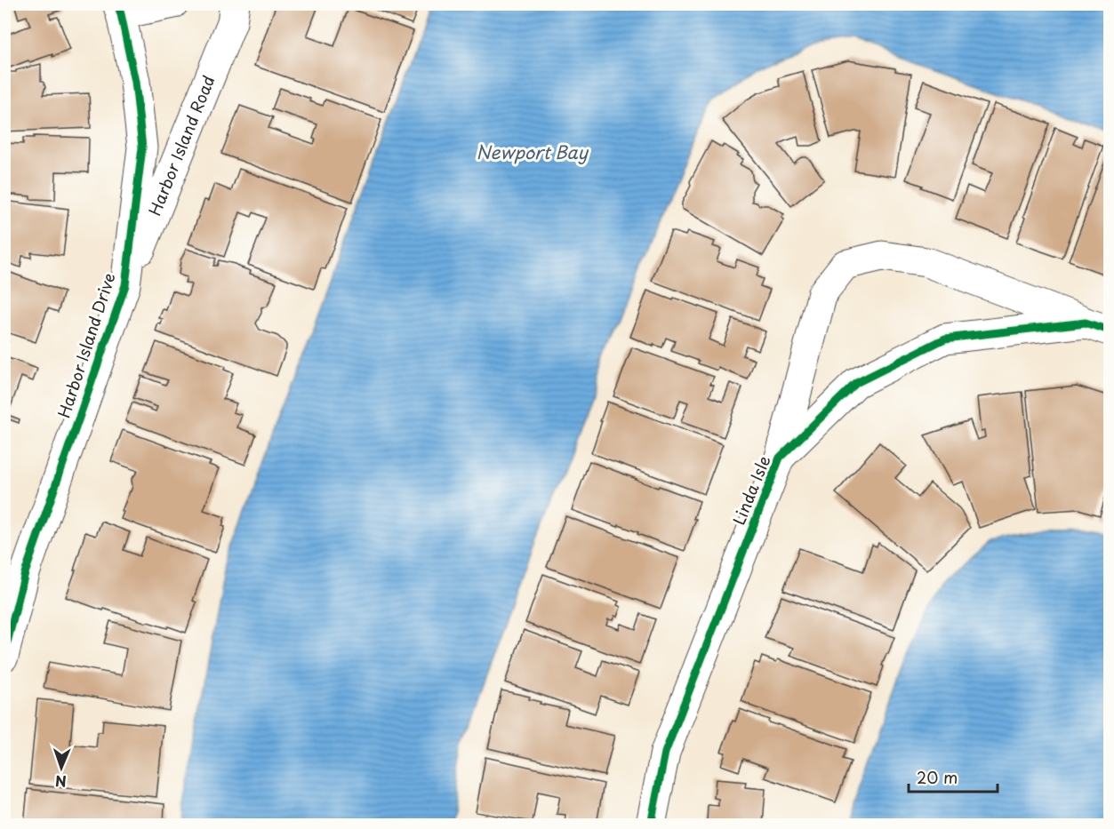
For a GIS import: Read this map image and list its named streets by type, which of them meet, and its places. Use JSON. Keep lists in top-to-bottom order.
{
  "streets": {
    "street": ["Harbor Island Road", "Harbor Island Drive", "Linda Isle"]
  },
  "crossings": [
    ["Harbor Island Road", "Harbor Island Drive"]
  ],
  "water": ["Newport Bay"],
  "scale_bar": "20 m",
  "north": "bottom"
}
